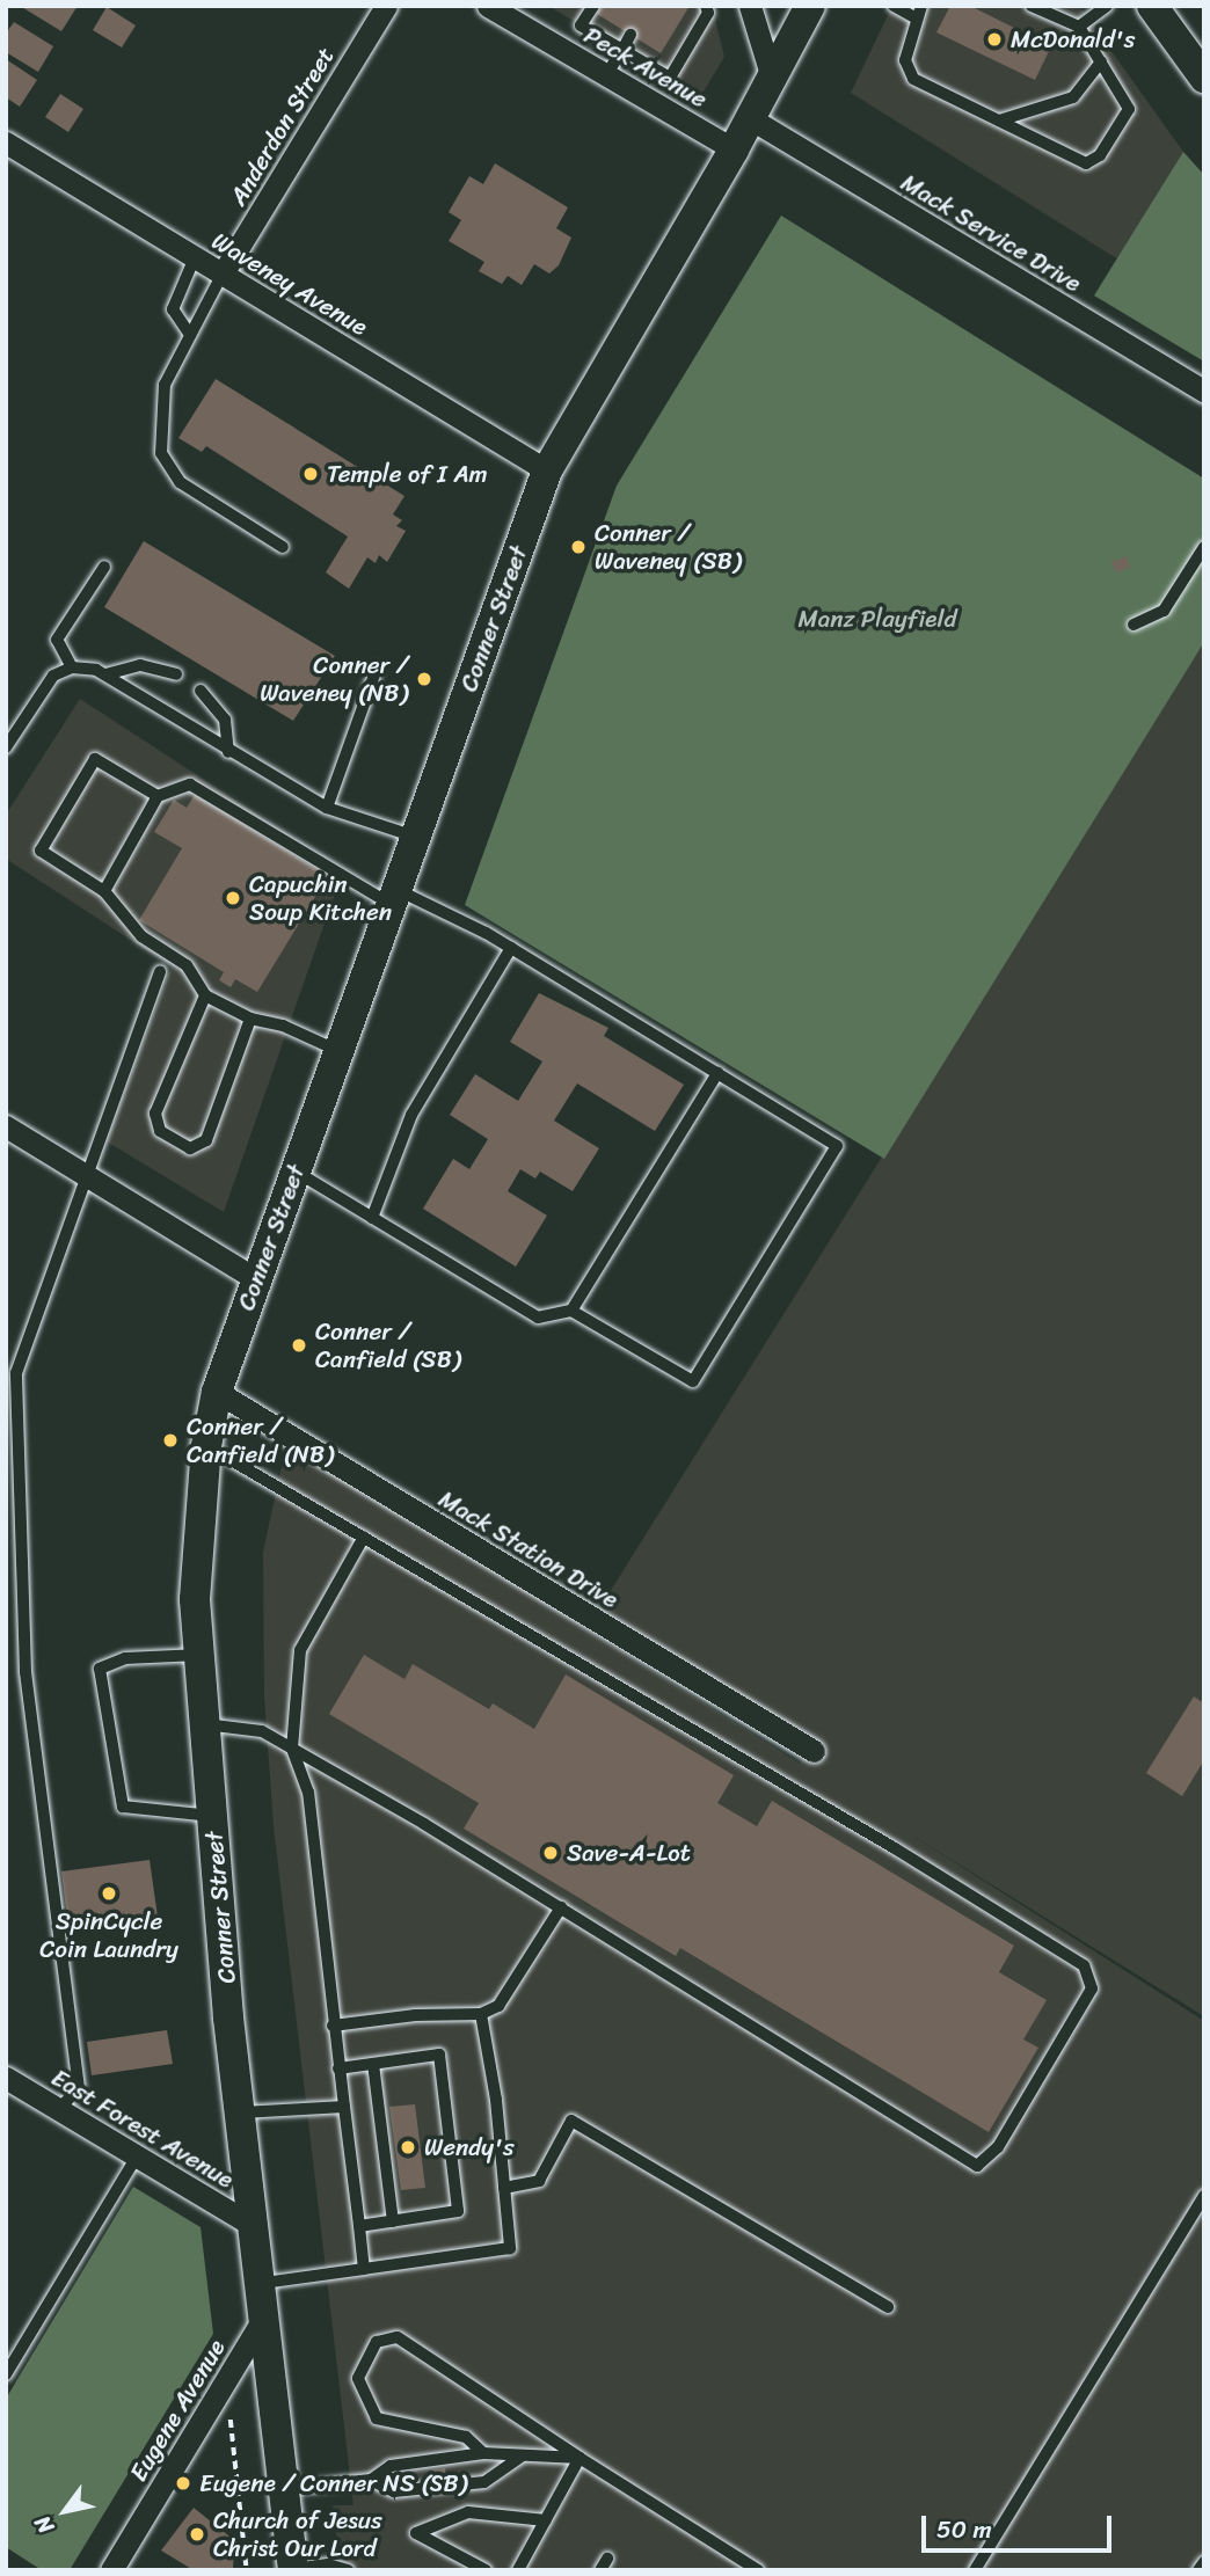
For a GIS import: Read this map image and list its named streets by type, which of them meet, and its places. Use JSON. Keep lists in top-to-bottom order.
{
  "streets": {
    "main road": ["Conner Street"],
    "street": [
      "Peck Avenue",
      "Anderdon Street",
      "Mack Service Drive",
      "Waveney Avenue",
      "Mack Station Drive",
      "East Forest Avenue",
      "Eugene Avenue"
    ]
  },
  "crossings": [
    ["Peck Avenue", "Conner Street"],
    ["Anderdon Street", "Waveney Avenue"],
    ["Mack Service Drive", "Conner Street"],
    ["Waveney Avenue", "Conner Street"],
    ["Conner Street", "Mack Station Drive"],
    ["Conner Street", "East Forest Avenue"],
    ["Conner Street", "Eugene Avenue"]
  ],
  "parks": ["Manz Playfield"],
  "places": [
    "McDonald's",
    "Temple of I Am",
    "Conner / Waveney (SB)",
    "Conner / Waveney (NB)",
    "Capuchin Soup Kitchen",
    "Conner / Canfield (SB)",
    "Conner / Canfield (NB)",
    "Save-A-Lot",
    "SpinCycle Coin Laundry",
    "Wendy's",
    "Eugene / Conner NS (SB)",
    "Church of Jesus Christ Our Lord"
  ],
  "scale_bar": "50 m",
  "north": "bottom left"
}
